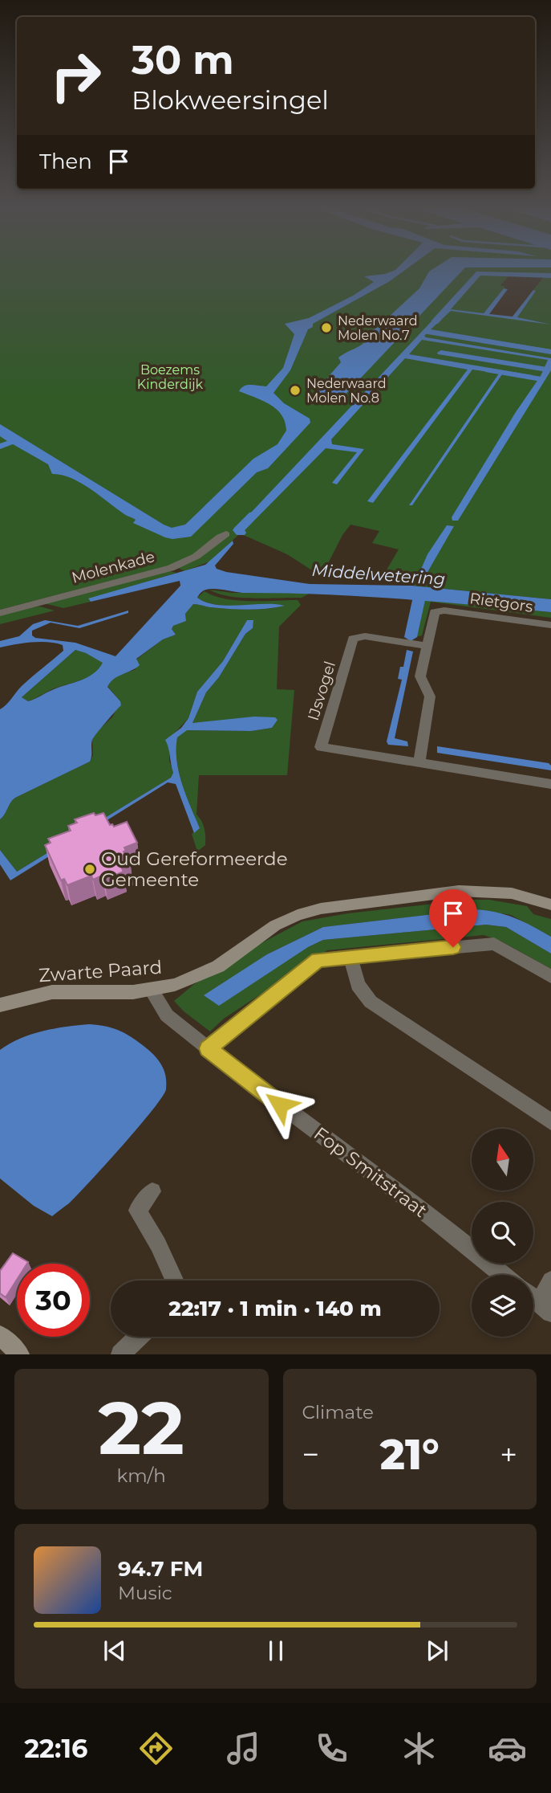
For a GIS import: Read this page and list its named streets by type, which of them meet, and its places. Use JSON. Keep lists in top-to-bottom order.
{
  "streets": {
    "street": [
      "Molenkade",
      "Rietgors",
      "IJsvogel",
      "Zwarte Paard",
      "Fop Smitstraat"
    ]
  },
  "crossings": [
    ["Rietgors", "IJsvogel"],
    ["Zwarte Paard", "Fop Smitstraat"]
  ],
  "water": ["Middelwetering"],
  "parks": ["Boezems Kinderdijk"],
  "places": ["Nederwaard Molen No.7", "Nederwaard Molen No.8", "Oud Gereformeerde Gemeente"],
  "north": "top",
  "page": {
    "turn": ["30 m", "Blokweersingel"],
    "then": "Then",
    "limit": "30",
    "trip": "22:17 · 1 min · 140 m",
    "tile": [
      ["22", "km/h"],
      "Climate"
    ],
    "heat": ["−", "21°", "+"],
    "song": ["94.7 FM", "Music"],
    "tabs": "22:16"
  }
}
